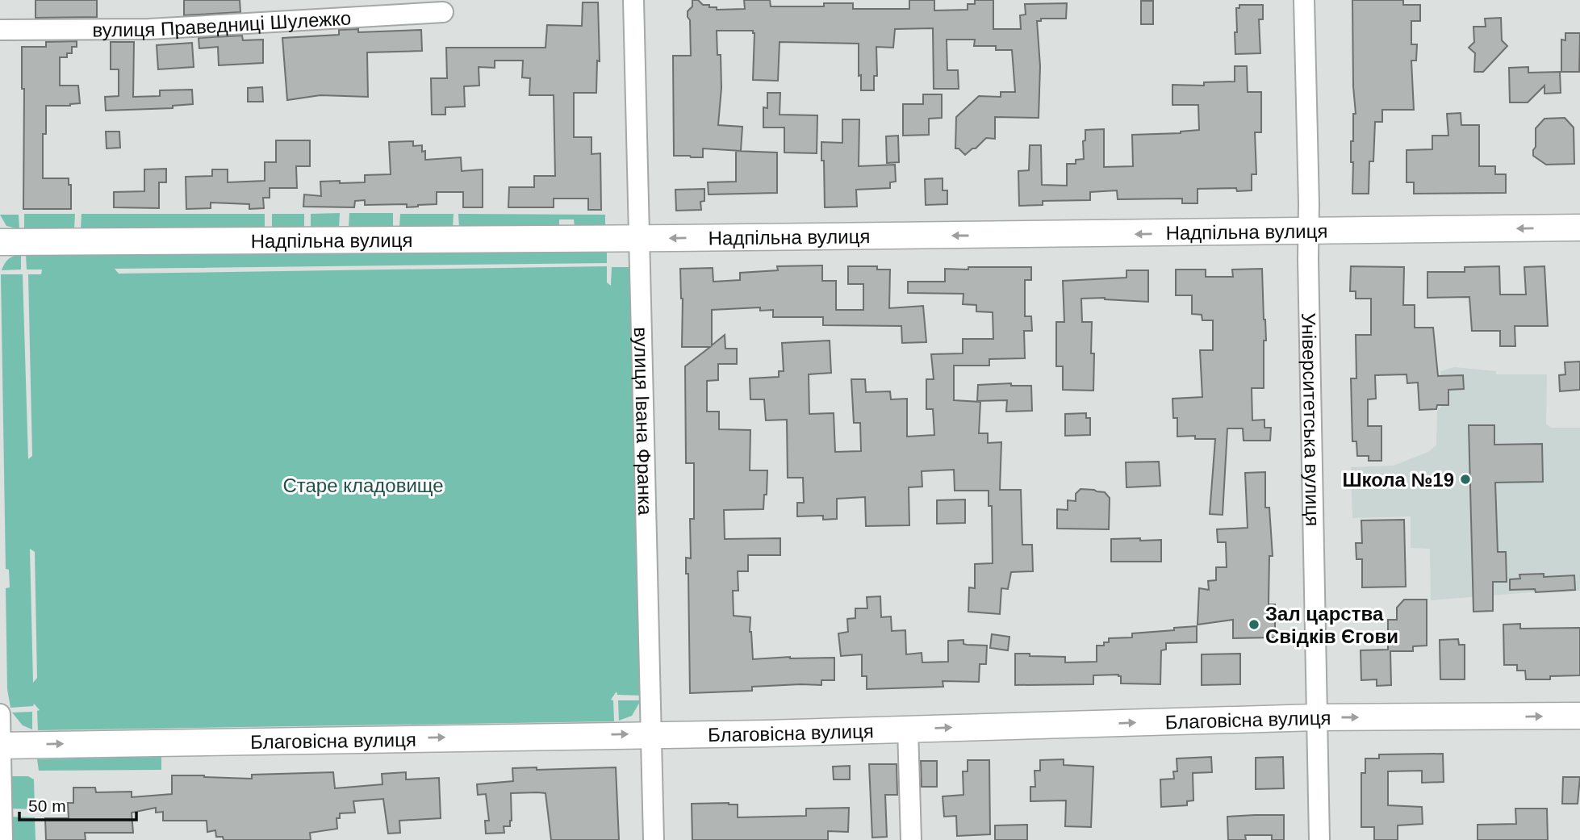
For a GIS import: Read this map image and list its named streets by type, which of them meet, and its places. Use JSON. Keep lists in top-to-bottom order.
{
  "streets": {
    "main road": ["Надпільна вулиця", "Благовісна вулиця"],
    "street": ["вулиця Праведниці Шулежко", "вулиця Івана Франка", "Університетська вулиця"]
  },
  "crossings": [
    ["Надпільна вулиця", "вулиця Івана Франка"],
    ["Надпільна вулиця", "Університетська вулиця"],
    ["вулиця Івана Франка", "Благовісна вулиця"],
    ["Університетська вулиця", "Благовісна вулиця"]
  ],
  "one_way": ["Надпільна вулиця", "Благовісна вулиця"],
  "parks": ["Старе кладовище"],
  "places": ["Школа №19", "Зал царства Свідків Єгови"],
  "scale_bar": "50 m"
}
